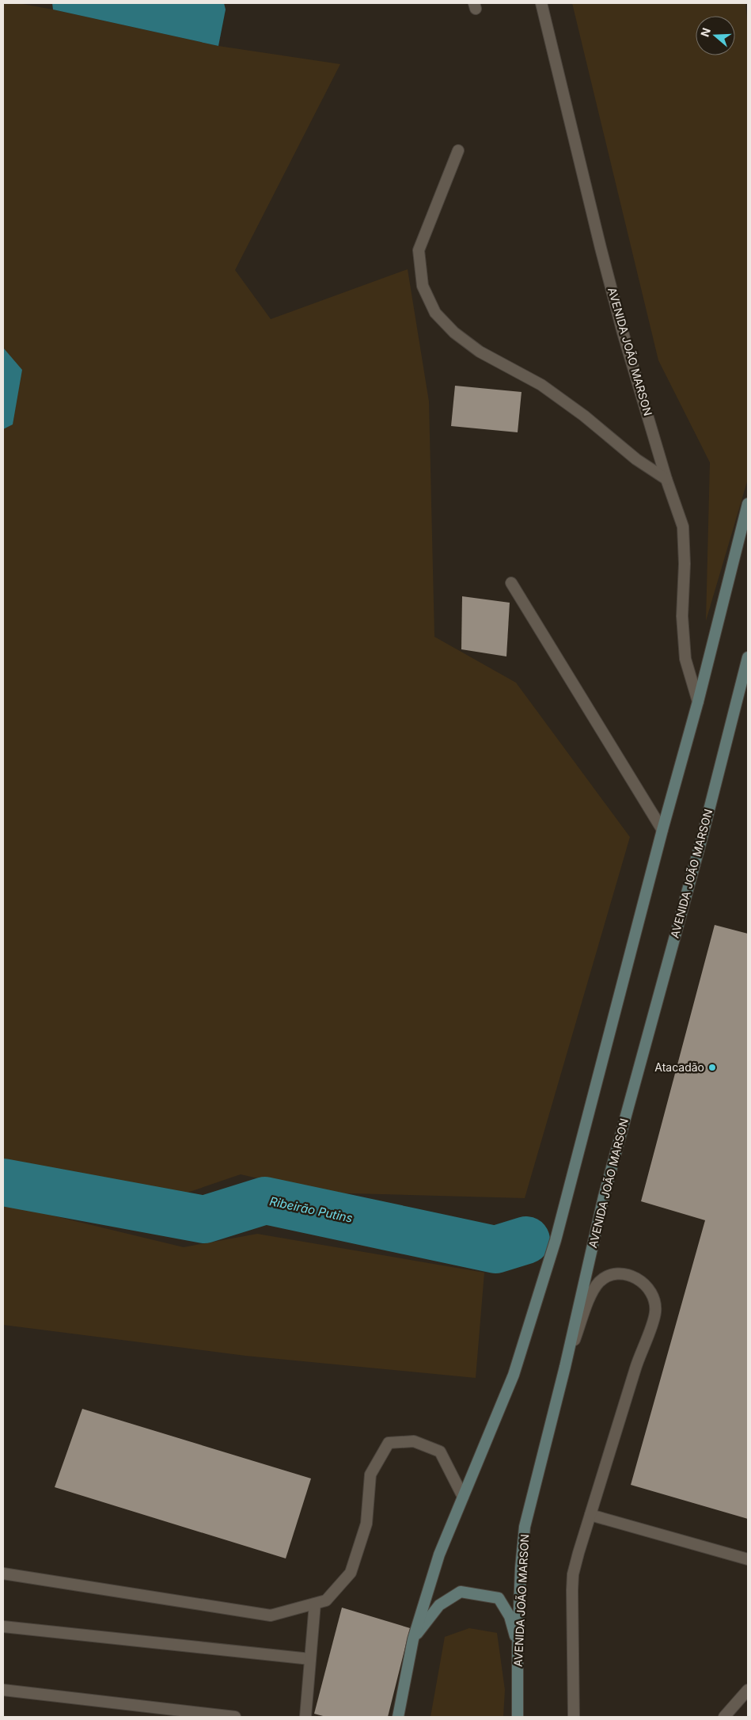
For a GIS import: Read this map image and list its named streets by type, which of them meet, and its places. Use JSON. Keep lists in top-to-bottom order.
{
  "streets": {
    "main road": ["AVENIDA JOÃO MARSON"]
  },
  "water": ["Ribeirão Putins"],
  "places": ["Atacadão"],
  "north": "left"
}
